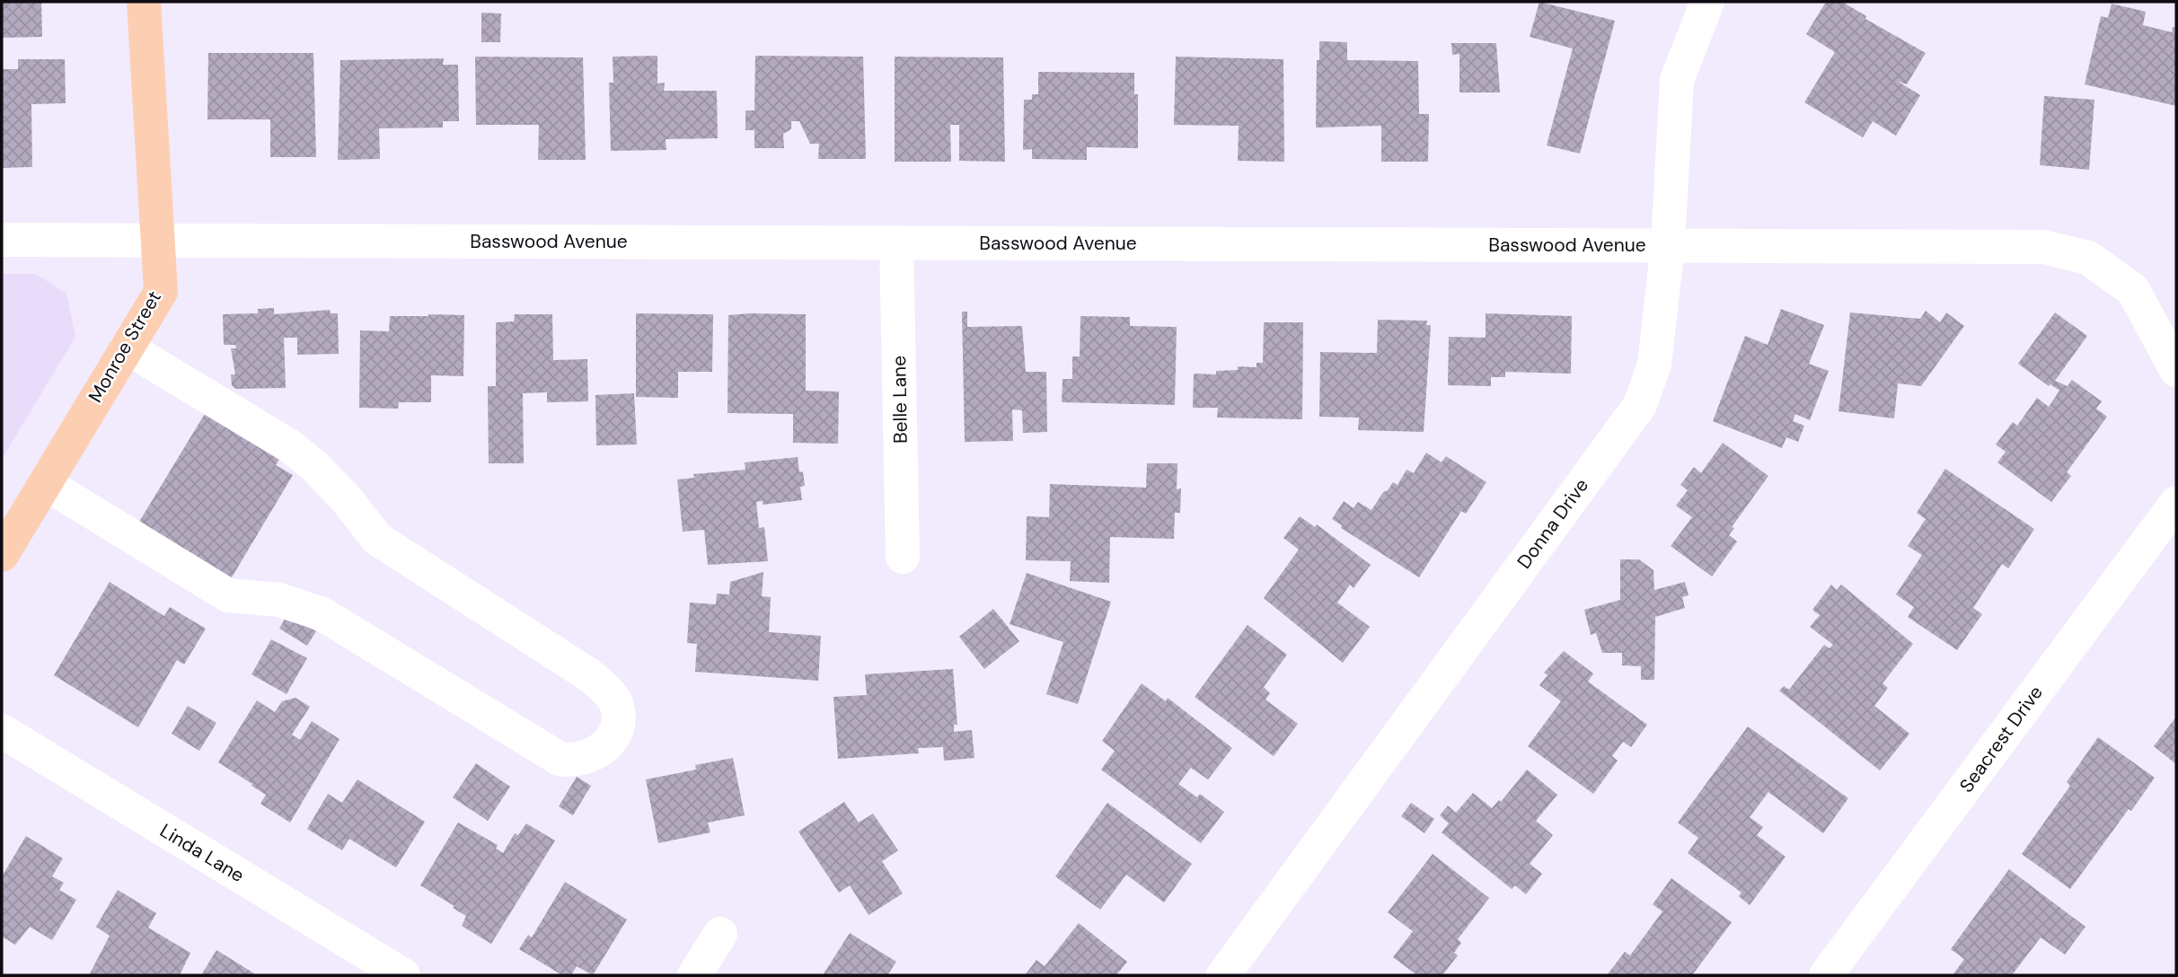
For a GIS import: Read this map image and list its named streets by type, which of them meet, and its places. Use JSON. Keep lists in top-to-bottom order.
{
  "streets": {
    "main road": ["Monroe Street"],
    "street": [
      "Basswood Avenue",
      "Belle Lane",
      "Donna Drive",
      "Seacrest Drive",
      "Linda Lane"
    ]
  },
  "crossings": [
    ["Basswood Avenue", "Monroe Street"],
    ["Basswood Avenue", "Belle Lane"],
    ["Basswood Avenue", "Donna Drive"]
  ]
}
